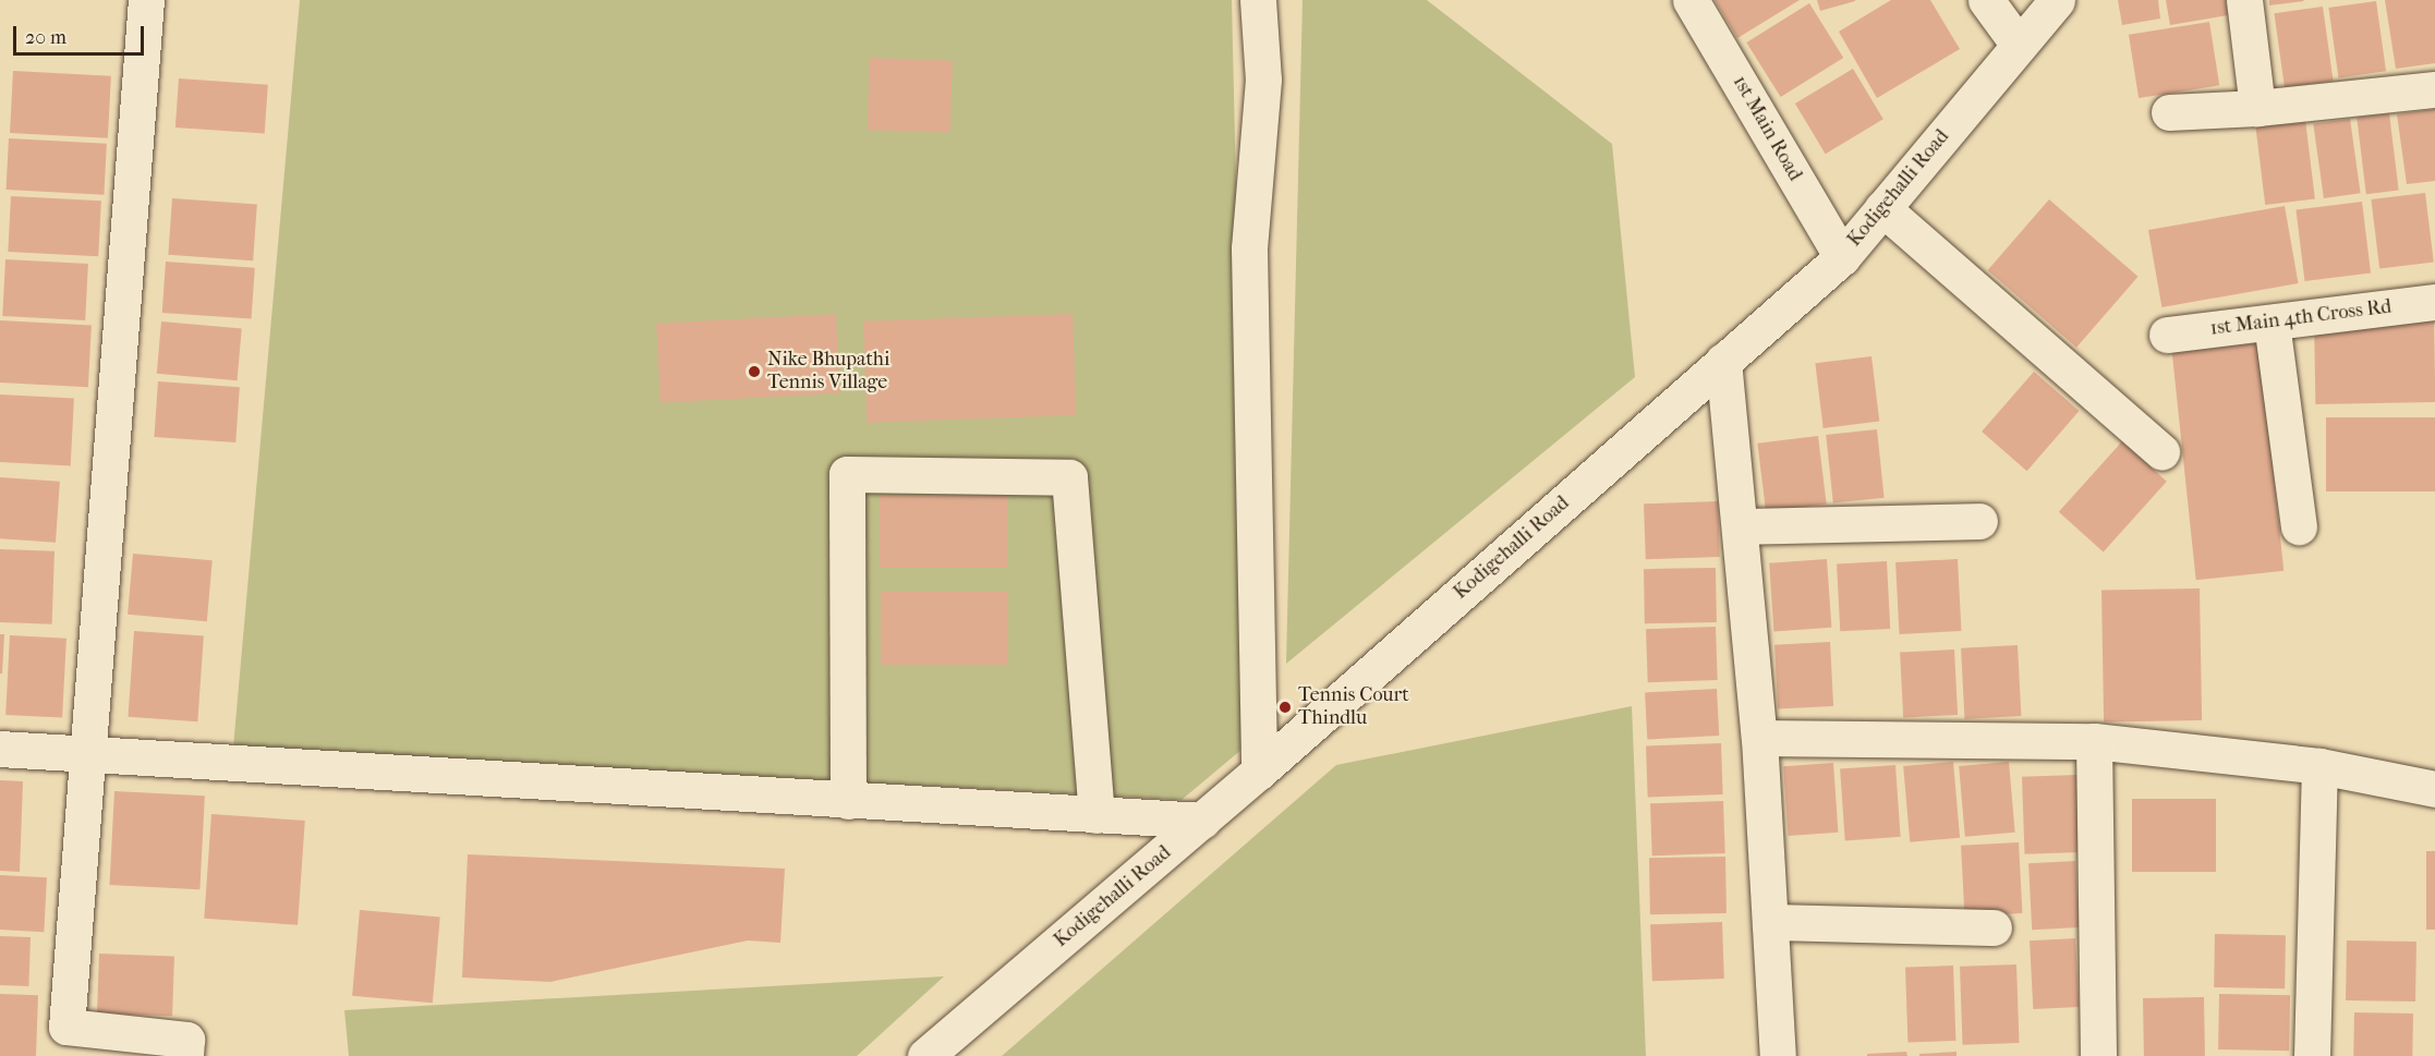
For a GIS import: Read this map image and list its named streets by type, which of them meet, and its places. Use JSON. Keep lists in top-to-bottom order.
{
  "streets": {
    "street": ["1st Main Road", "Kodigehalli Road", "1st Main 4th Cross Rd"]
  },
  "crossings": [
    ["1st Main Road", "Kodigehalli Road"]
  ],
  "places": ["Nike Bhupathi Tennis Village", "Tennis Court Thindlu"],
  "scale_bar": "20 m"
}
